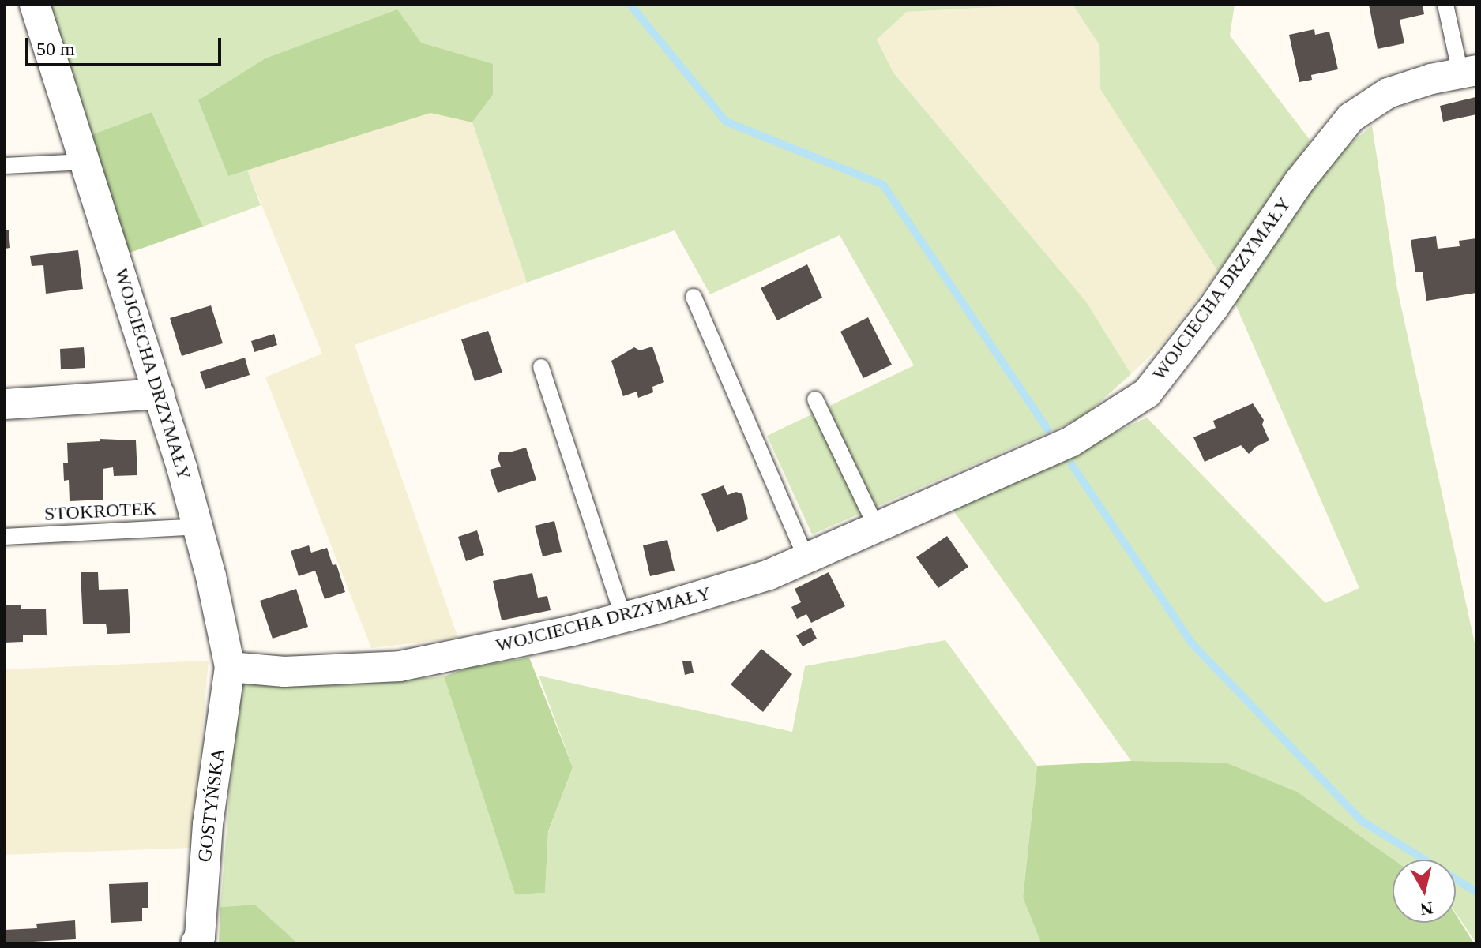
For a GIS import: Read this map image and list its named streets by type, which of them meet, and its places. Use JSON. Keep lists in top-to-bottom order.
{
  "streets": {
    "street": ["WOJCIECHA DRZYMAŁY", "GOSTYŃSKA"],
    "lane": ["STOKROTEK"]
  },
  "crossings": [
    ["WOJCIECHA DRZYMAŁY", "STOKROTEK"],
    ["WOJCIECHA DRZYMAŁY", "GOSTYŃSKA"]
  ],
  "scale_bar": "50 m",
  "north": "bottom"
}
